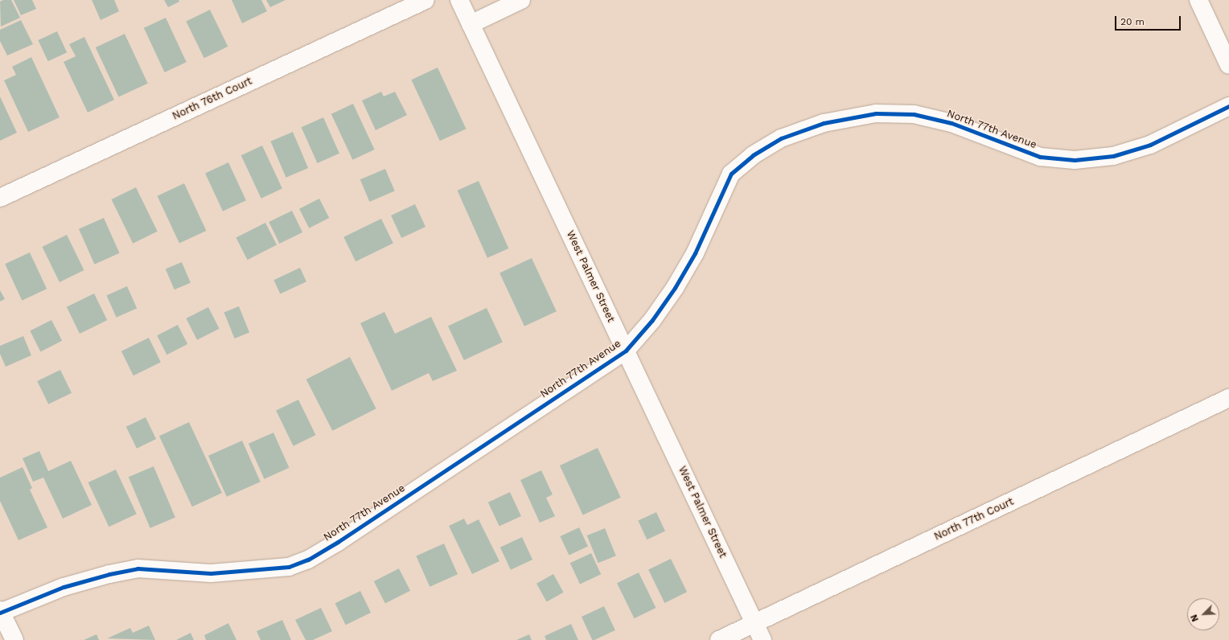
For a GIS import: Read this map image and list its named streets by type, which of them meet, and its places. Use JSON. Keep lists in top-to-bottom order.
{
  "streets": {
    "street": [
      "North 76th Court",
      "North 77th Avenue",
      "West Palmer Street",
      "North 77th Court"
    ]
  },
  "crossings": [
    ["North 77th Avenue", "West Palmer Street"],
    ["West Palmer Street", "North 77th Court"]
  ],
  "scale_bar": "20 m",
  "north": "bottom left"
}
